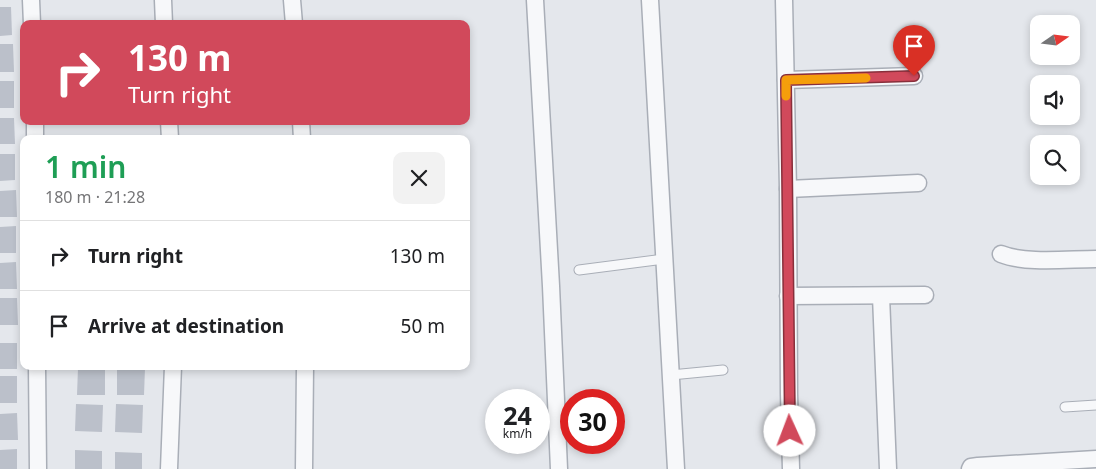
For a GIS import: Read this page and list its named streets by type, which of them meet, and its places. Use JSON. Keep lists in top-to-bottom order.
{
  "north": "right",
  "page": {
    "turn": ["130 m", "Turn right"],
    "heading": ["1 min", "180 m · 21:28"],
    "list": [
      {
        "name": "Turn right",
        "value": "130 m"
      },
      {
        "name": "Arrive at destination",
        "value": "50 m"
      }
    ],
    "speed": "24 km/h",
    "limit": "30"
  }
}
